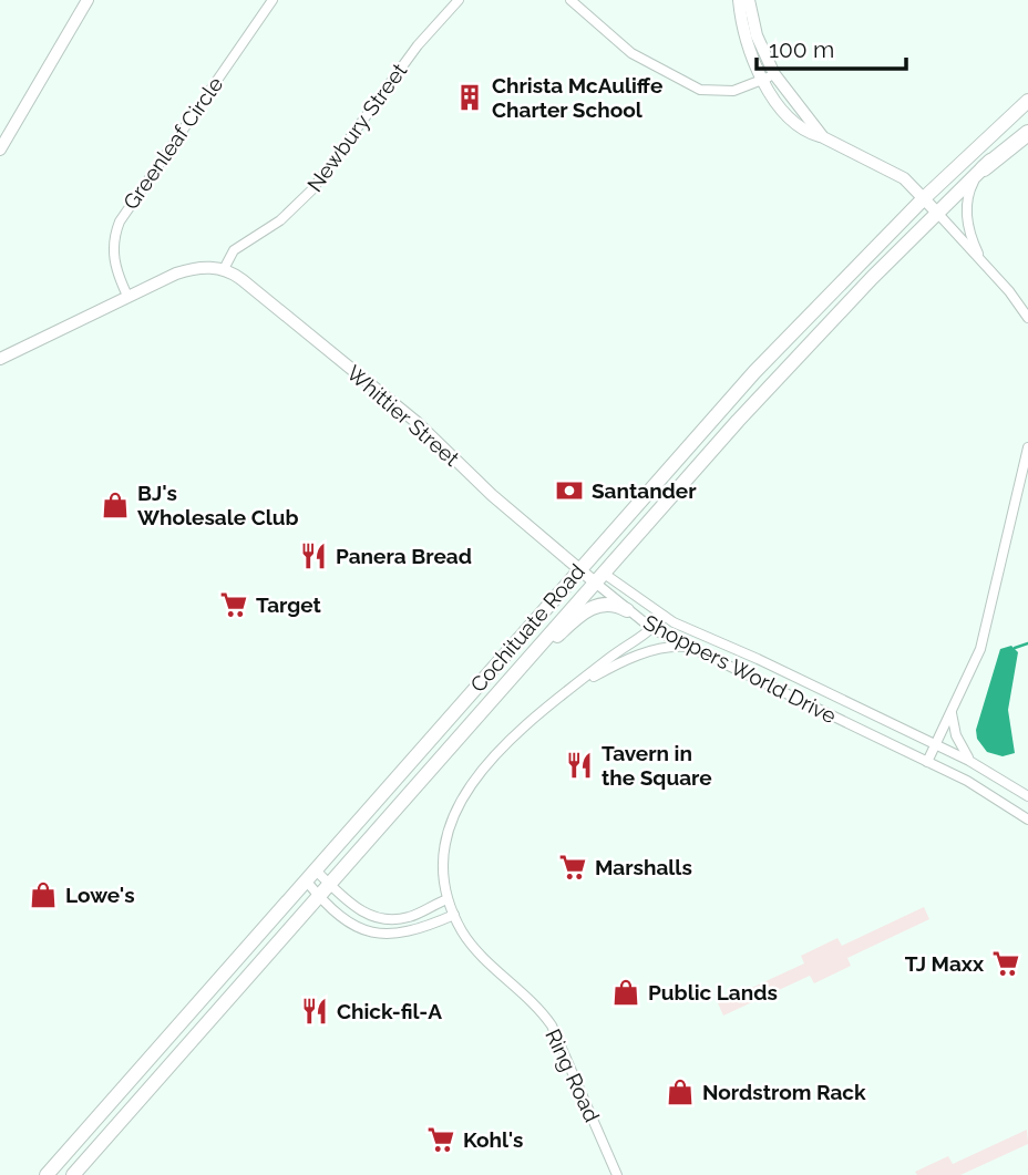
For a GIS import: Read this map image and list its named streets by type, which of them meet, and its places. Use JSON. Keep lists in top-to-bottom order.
{
  "streets": {
    "main road": ["Cochituate Road"],
    "street": [
      "Newbury Street",
      "Greenleaf Circle",
      "Whittier Street",
      "Shoppers World Drive",
      "Ring Road"
    ]
  },
  "crossings": [
    ["Newbury Street", "Whittier Street"],
    ["Whittier Street", "Cochituate Road"],
    ["Whittier Street", "Shoppers World Drive"],
    ["Cochituate Road", "Shoppers World Drive"],
    ["Shoppers World Drive", "Ring Road"]
  ],
  "places": {
    "building": ["Christa McAuliffe Charter School"],
    "bank": ["Santander"],
    "shop": [
      "BJ's Wholesale Club",
      "Lowe's",
      "Public Lands",
      "Nordstrom Rack"
    ],
    "restaurant": ["Panera Bread", "Tavern in the Square", "Chick-fil-A"],
    "supermarket": [
      "Target",
      "Marshalls",
      "TJ Maxx",
      "Kohl's"
    ]
  },
  "scale_bar": "100 m"
}
